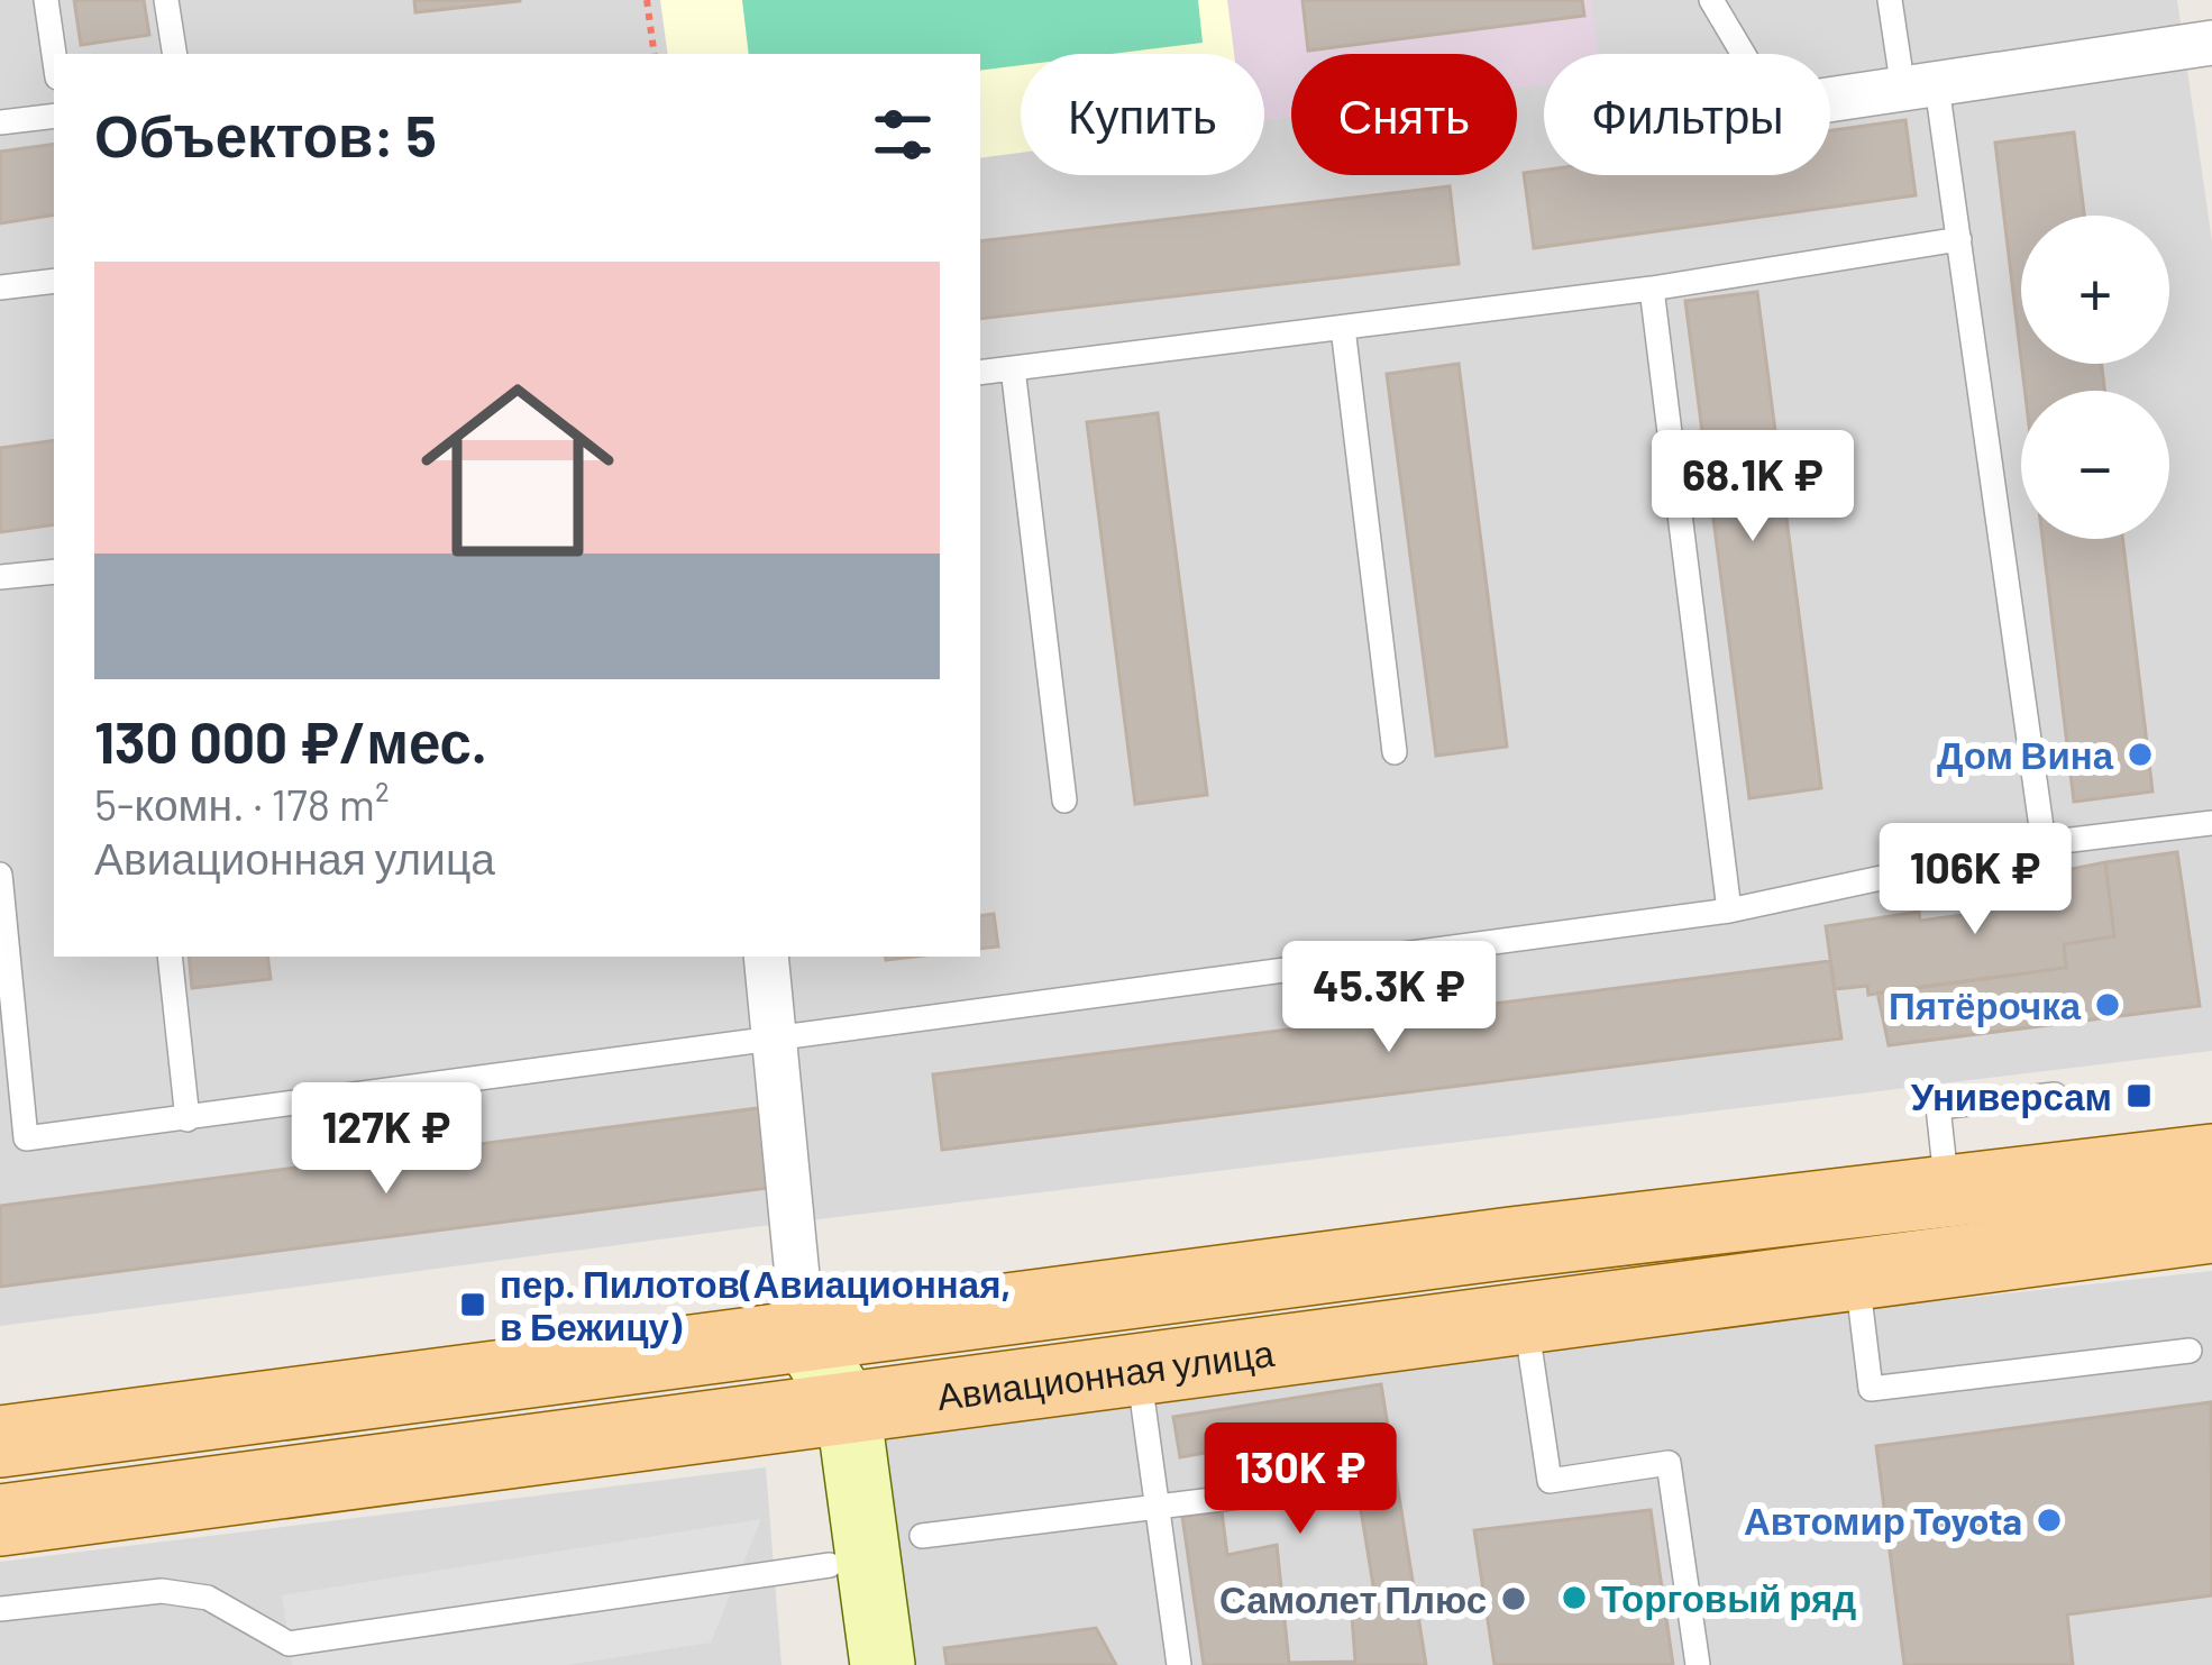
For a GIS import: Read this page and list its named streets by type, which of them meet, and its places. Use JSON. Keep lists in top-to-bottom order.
{
  "streets": {
    "main road": ["Авиационная улица"]
  },
  "places": {
    "other": [
      "Дом Вина",
      "Пятёрочка",
      "Автомир Toyota",
      "Торговый ряд",
      "Самолет Плюс"
    ],
    "transit": ["Универсам", "пер. Пилотов(Авиационная, в Бежицу)"]
  },
  "page": {
    "chip": ["Купить", "Снять", "Фильтры"],
    "heading": "Объектов: 5",
    "map_buttons": ["+", "−"],
    "list": [
      {
        "name": "130 000 ₽/мес.",
        "note": "5-комн. · 178 m² · Авиационная улица"
      }
    ],
    "price": [
      "68.1K ₽",
      "106K ₽",
      "45.3K ₽",
      "127K ₽",
      "130K ₽"
    ]
  }
}
